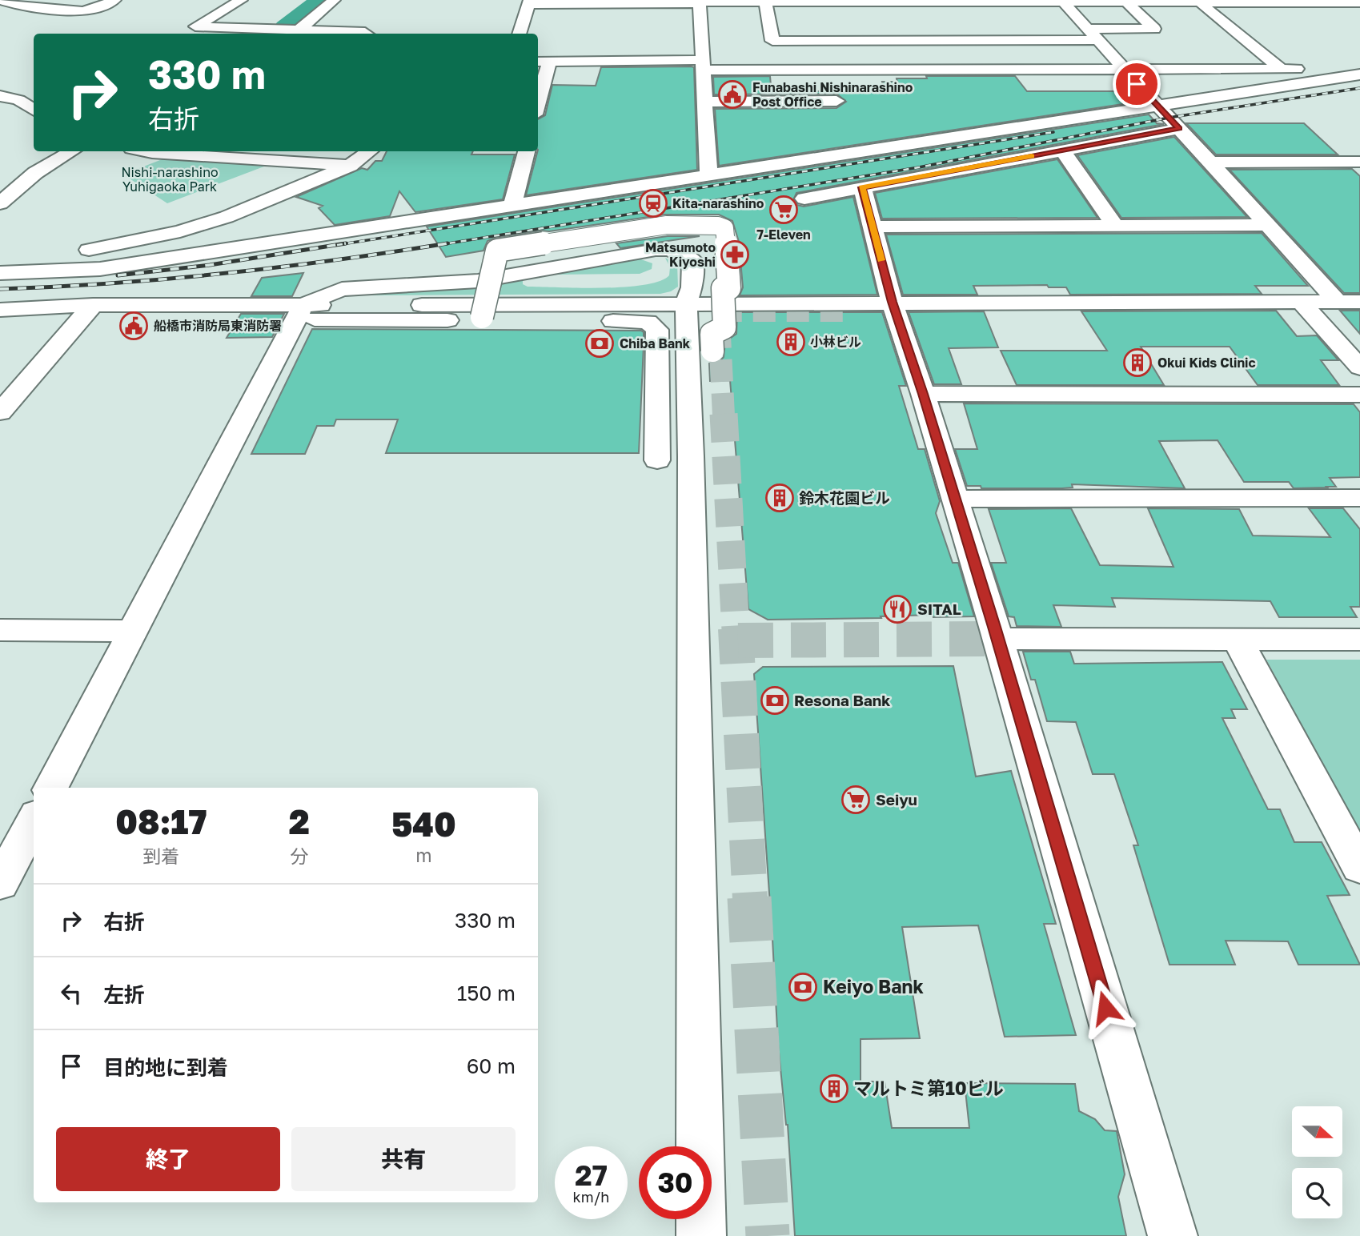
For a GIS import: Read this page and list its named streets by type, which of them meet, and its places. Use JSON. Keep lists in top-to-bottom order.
{
  "parks": ["Nishi-narashino Yuhigaoka Park"],
  "places": {
    "public building": ["Funabashi Nishinarashino Post Office", "船橋市消防局東消防署"],
    "station": ["Kita-narashino"],
    "supermarket": ["7-Eleven", "Seiyu"],
    "pharmacy": ["Matsumoto Kiyoshi"],
    "building": [
      "小林ビル",
      "Okui Kids Clinic",
      "鈴木花園ビル",
      "マルトミ第10ビル"
    ],
    "bank": ["Chiba Bank", "Resona Bank", "Keiyo Bank"],
    "restaurant": ["SITAL"]
  },
  "north": "right",
  "page": {
    "turn": ["330 m", "右折"],
    "eta": [
      "08:17",
      "到着",
      "2",
      "分",
      "540",
      "m"
    ],
    "list": [
      {
        "name": "右折",
        "value": "330 m"
      },
      {
        "name": "左折",
        "value": "150 m"
      },
      {
        "name": "目的地に到着",
        "value": "60 m"
      }
    ],
    "buttons": ["終了", "共有"],
    "speed": "27 km/h",
    "limit": "30"
  }
}
